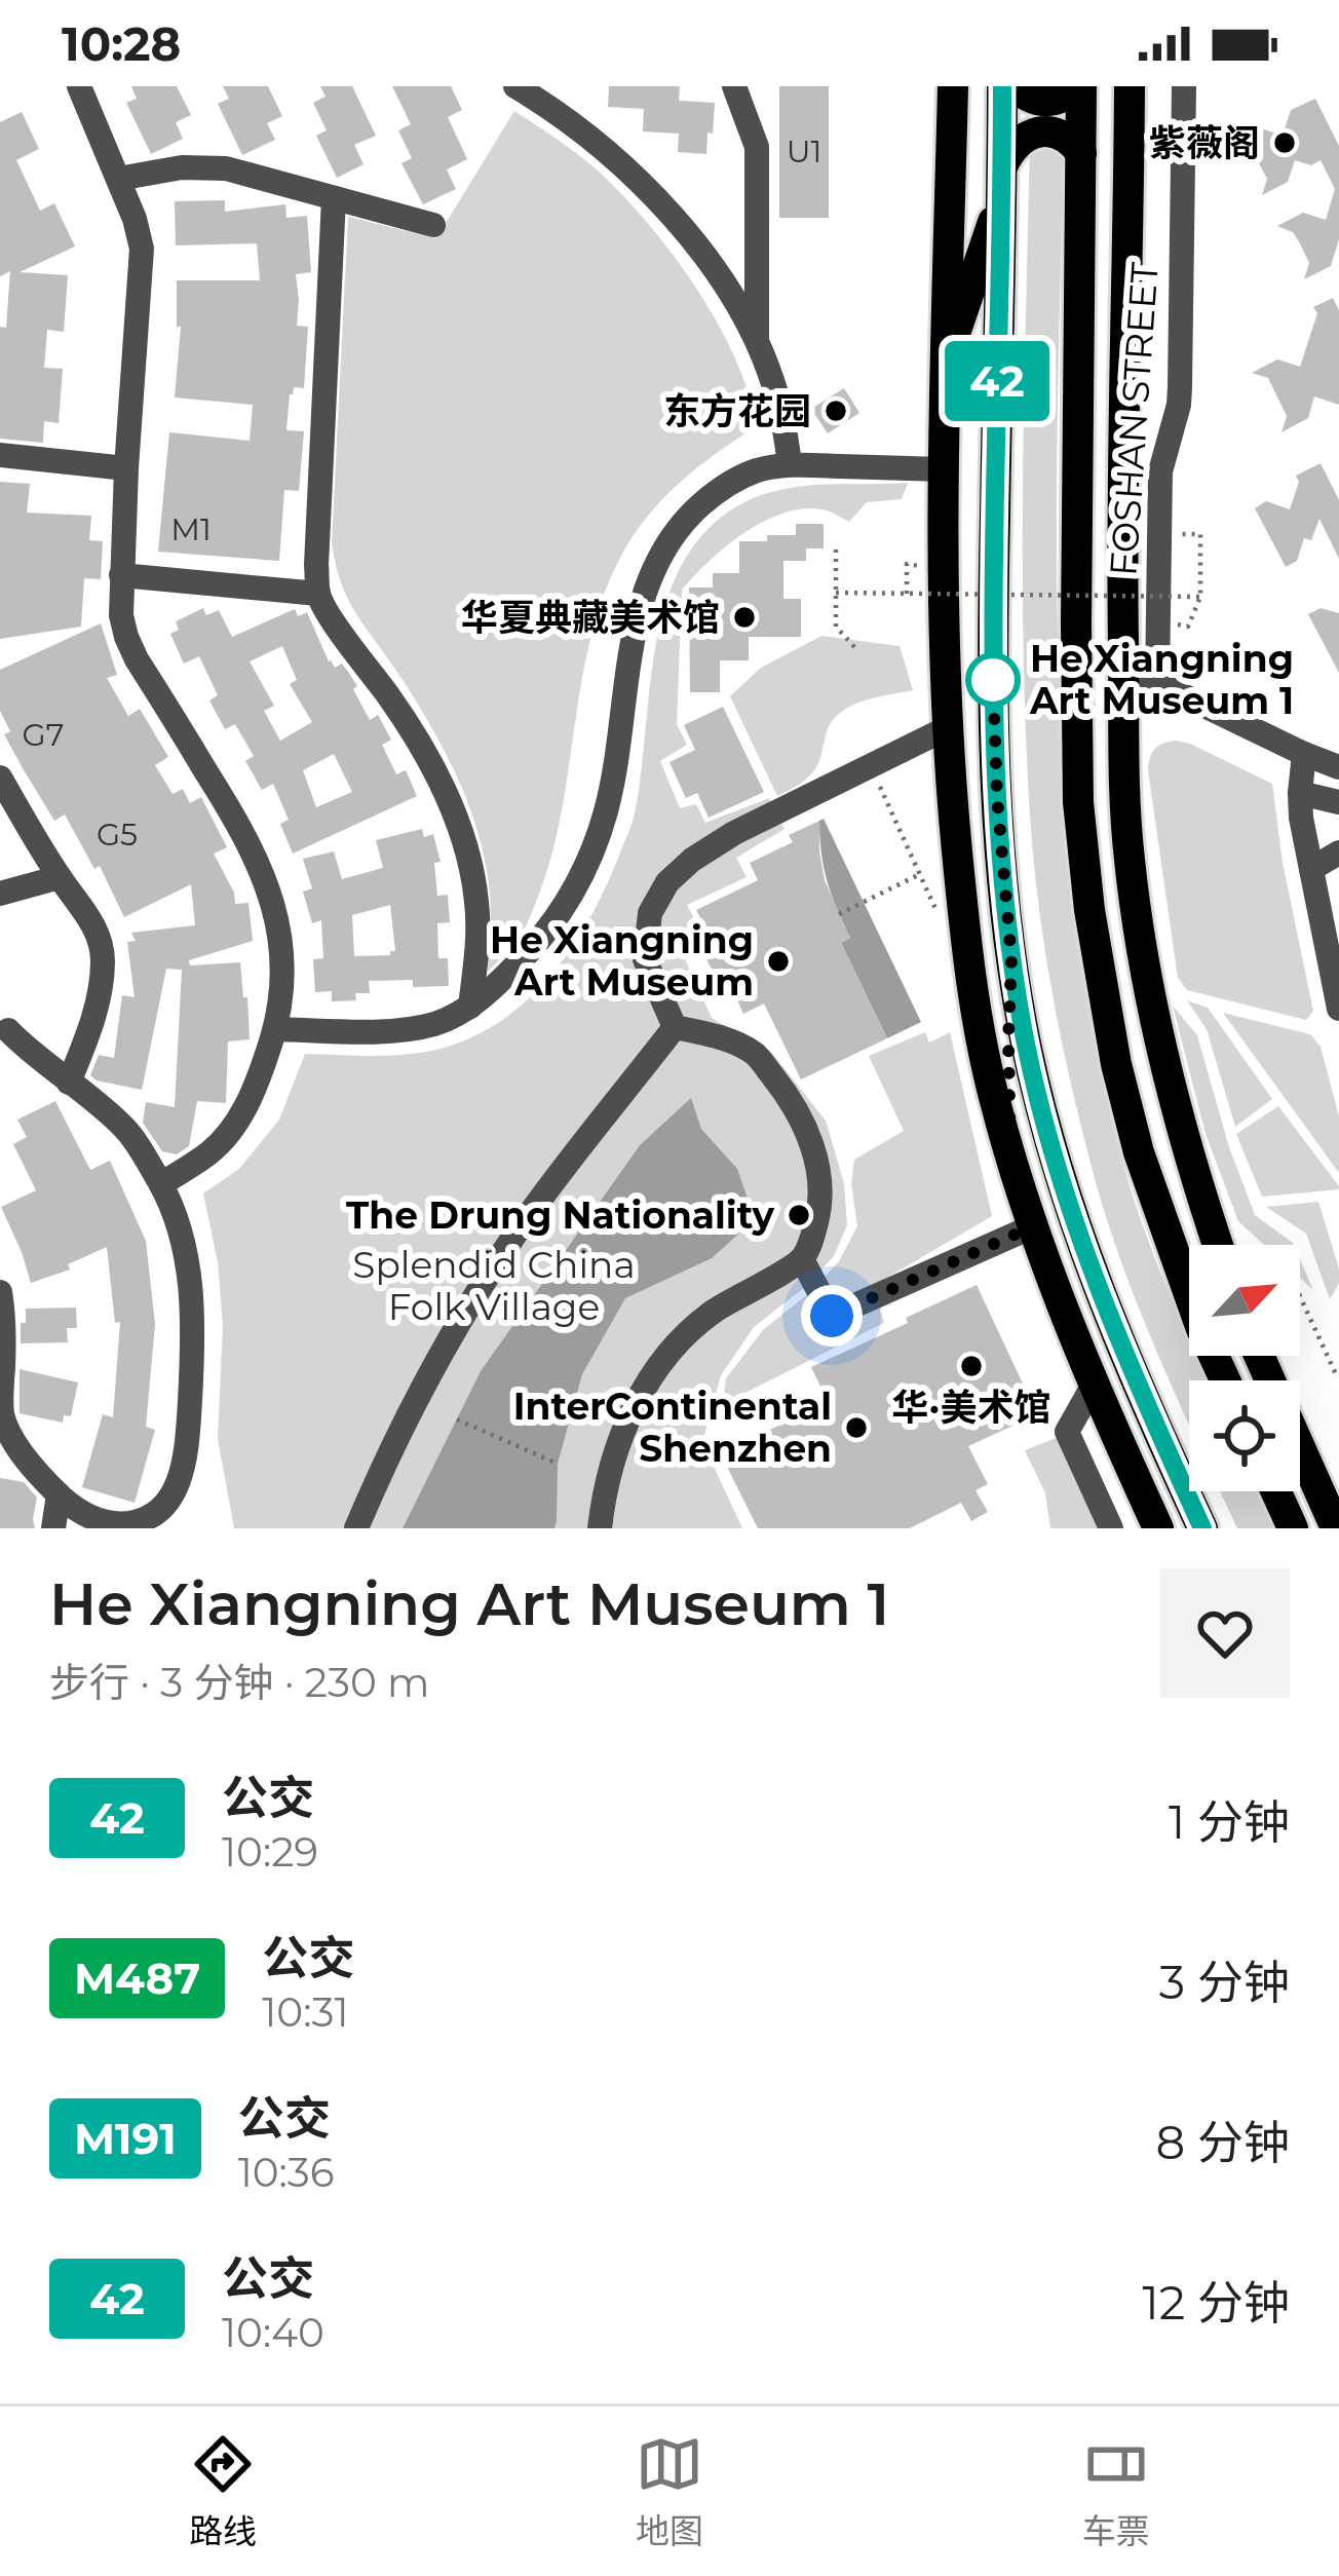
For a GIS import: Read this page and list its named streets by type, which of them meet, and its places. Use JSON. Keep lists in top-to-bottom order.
{
  "streets": {
    "street": ["FOSHAN STREET"]
  },
  "parks": ["Splendid China Folk Village"],
  "places": [
    "紫薇阁",
    "东方花园",
    "华夏典藏美术馆",
    "He Xiangning Art Museum 1",
    "He Xiangning Art Museum",
    "The Drung Nationality",
    "华·美术馆",
    "InterContinental Shenzhen"
  ],
  "lines": ["bus line 42"],
  "house_numbers": [
    "U1",
    "M1",
    "G7",
    "G5"
  ],
  "north": "top right",
  "page": {
    "status": "10:28",
    "on_map": "42",
    "heading": ["He Xiangning Art Museum 1", "步行 · 3 分钟 · 230 m"],
    "list": [
      {
        "mark": "42",
        "name": "公交",
        "note": "10:29",
        "value": "1 分钟"
      },
      {
        "mark": "M487",
        "name": "公交",
        "note": "10:31",
        "value": "3 分钟"
      },
      {
        "mark": "M191",
        "name": "公交",
        "note": "10:36",
        "value": "8 分钟"
      },
      {
        "mark": "42",
        "name": "公交",
        "note": "10:40",
        "value": "12 分钟"
      }
    ],
    "tabs": ["路线", "地图", "车票"]
  }
}
